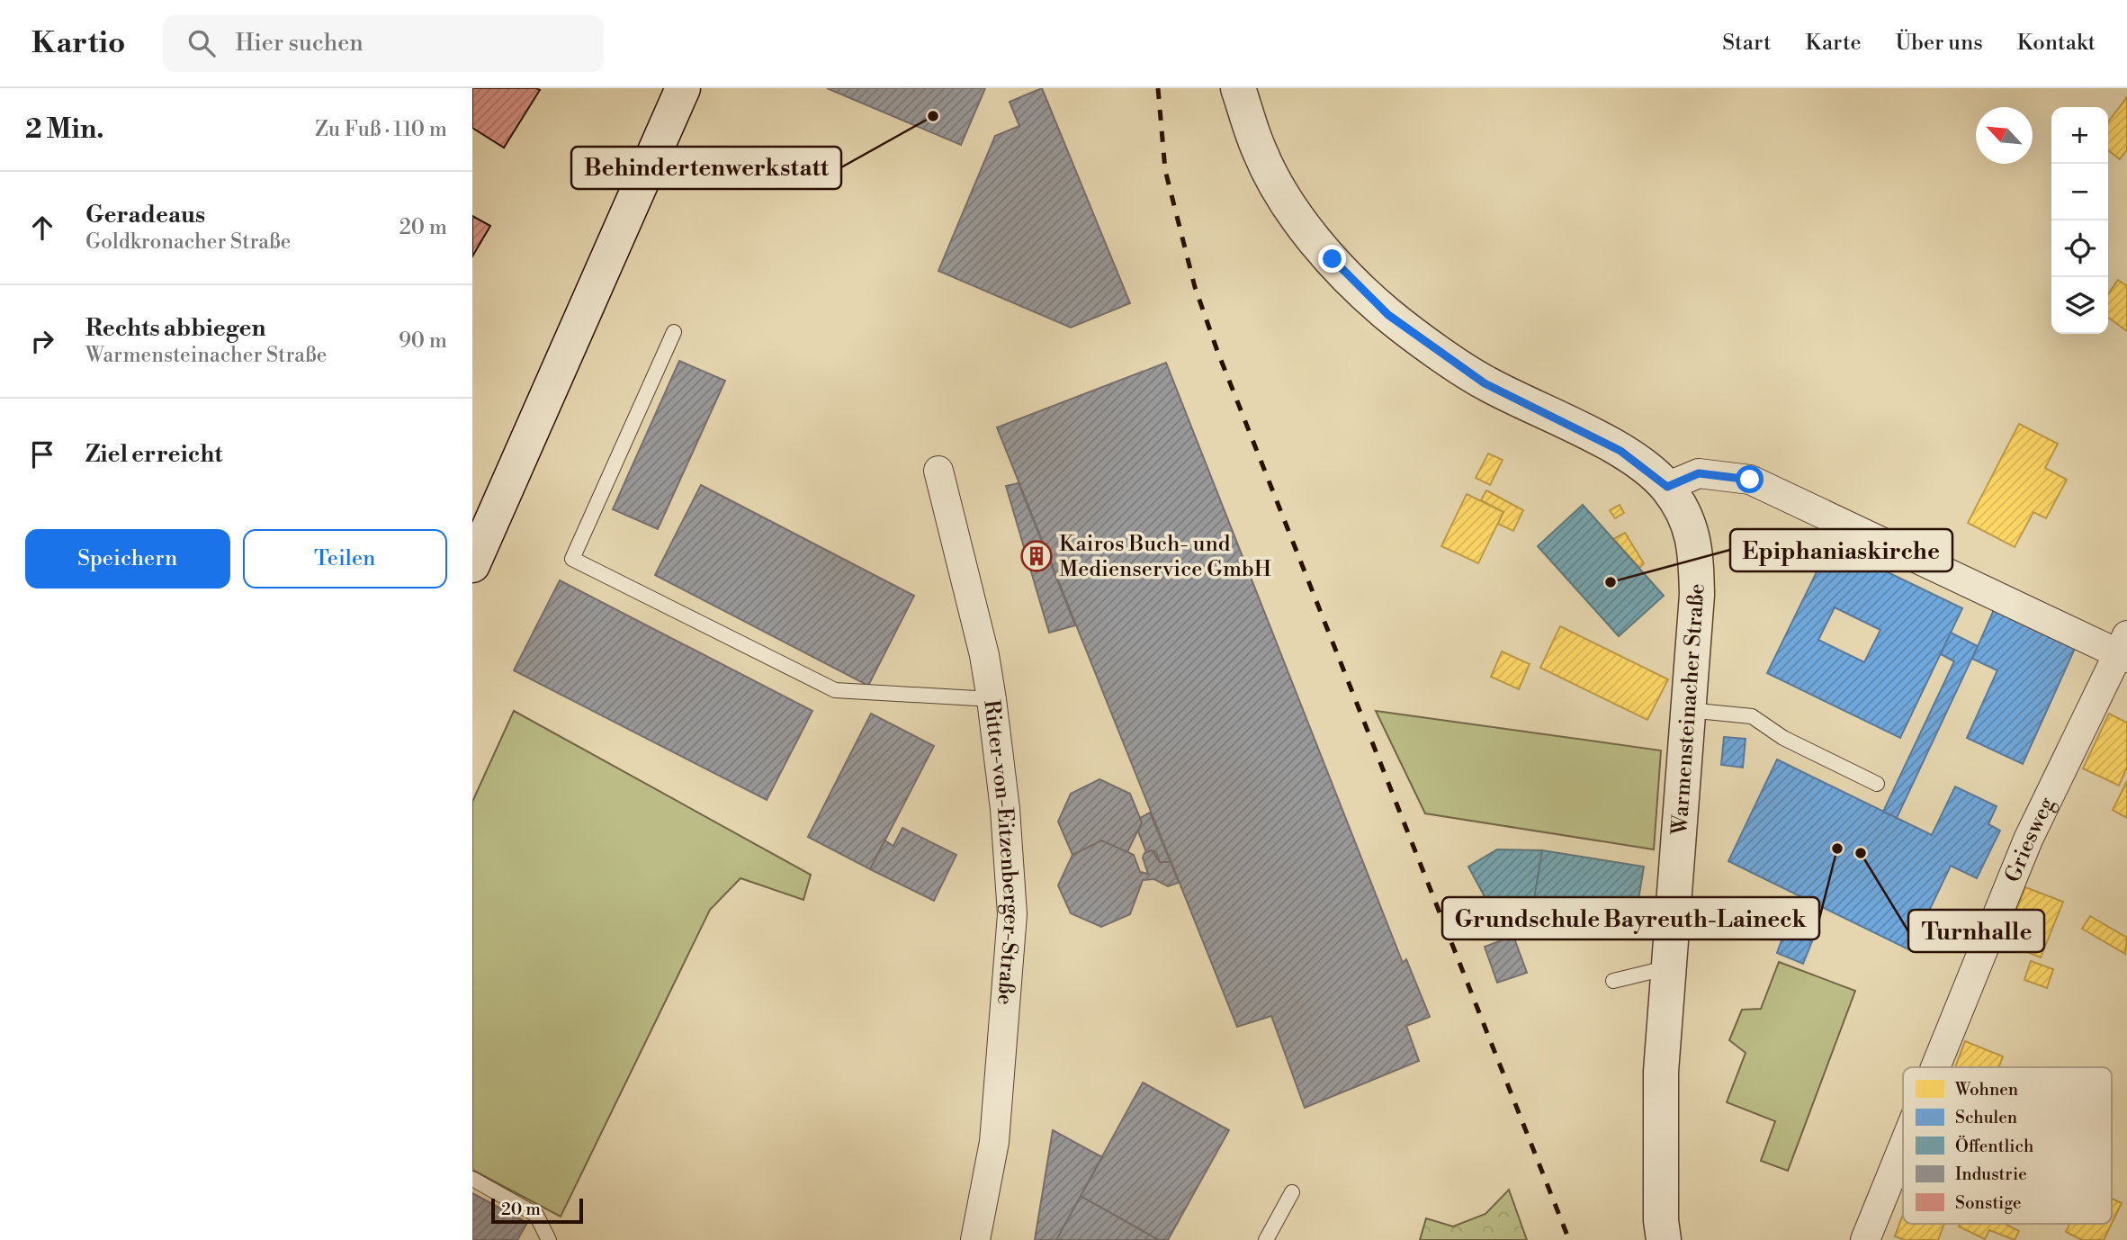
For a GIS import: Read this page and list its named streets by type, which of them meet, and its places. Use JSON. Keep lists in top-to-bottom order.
{
  "streets": {
    "street": ["Warmensteinacher Straße", "Griesweg", "Ritter-von-Eitzenberger-Straße"]
  },
  "places": {
    "other": [
      "Behindertenwerkstatt",
      "Epiphaniaskirche",
      "Grundschule Bayreuth-Laineck",
      "Turnhalle"
    ],
    "building": ["Kairos Buch- und Medienservice GmbH"]
  },
  "legend": [
    "Wohnen",
    "Schulen",
    "Öffentlich",
    "Industrie",
    "Sonstige"
  ],
  "scale_bar": "20 m",
  "north": "top left",
  "page": {
    "header": "Kartio",
    "search": "Hier suchen",
    "nav": [
      "Start",
      "Karte",
      "Über uns",
      "Kontakt"
    ],
    "heading": ["2 Min.", "Zu Fuß · 110 m"],
    "map_buttons": ["+", "−"],
    "list": [
      ["Geradeaus", "Goldkronacher Straße", "20 m"],
      ["Rechts abbiegen", "Warmensteinacher Straße", "90 m"],
      "Ziel erreicht"
    ],
    "buttons": ["Speichern", "Teilen"],
    "scale": "20 m"
  }
}
